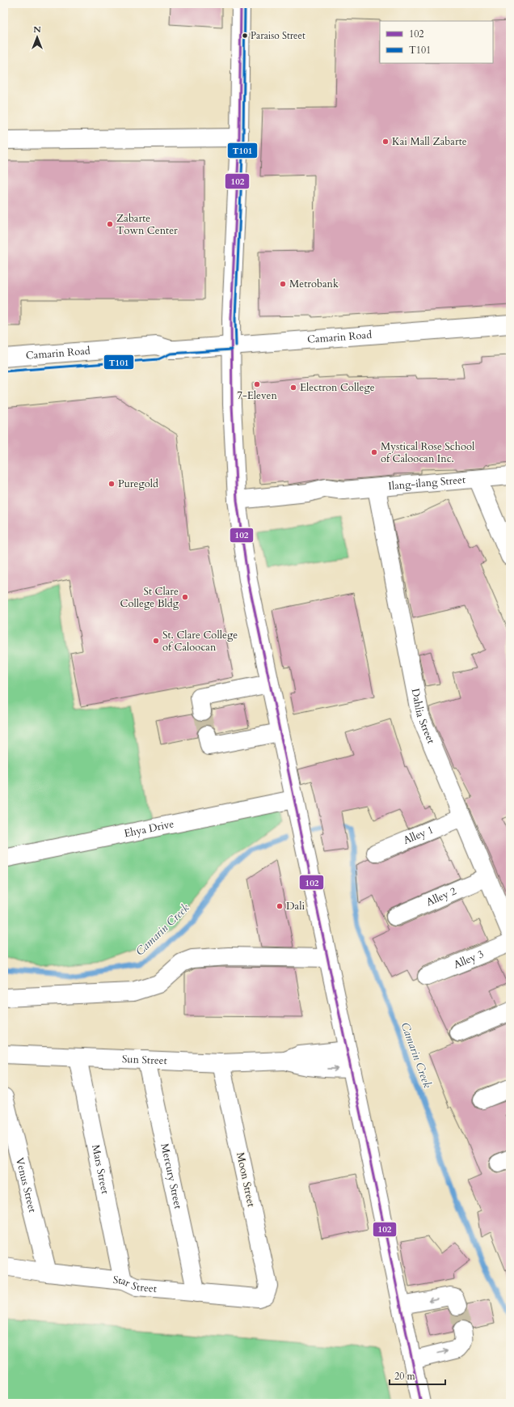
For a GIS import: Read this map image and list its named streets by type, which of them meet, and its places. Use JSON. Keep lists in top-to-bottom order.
{
  "streets": {
    "street": [
      "Camarin Road",
      "Ilang-ilang Street",
      "Dahlia Street",
      "Ehya Drive",
      "Alley 1",
      "Alley 2",
      "Alley 3",
      "Sun Street",
      "Mars Street",
      "Mercury Street",
      "Moon Street",
      "Venus Street",
      "Star Street"
    ]
  },
  "crossings": [
    ["Ilang-ilang Street", "Dahlia Street"],
    ["Dahlia Street", "Alley 1"],
    ["Dahlia Street", "Alley 2"],
    ["Sun Street", "Mars Street"],
    ["Sun Street", "Mercury Street"],
    ["Sun Street", "Moon Street"],
    ["Mars Street", "Star Street"],
    ["Mercury Street", "Star Street"],
    ["Moon Street", "Star Street"],
    ["Venus Street", "Star Street"]
  ],
  "water": ["Camarin Creek"],
  "places": [
    "Paraiso Street",
    "Kai Mall Zabarte",
    "Zabarte Town Center",
    "Metrobank",
    "7-Eleven",
    "Electron College",
    "Mystical Rose School of Caloocan Inc.",
    "Puregold",
    "St Clare College Bldg",
    "St. Clare College of Caloocan",
    "Dali"
  ],
  "lines": ["transit line 102", "transit line T101"],
  "legend": ["102", "T101"],
  "scale_bar": "20 m",
  "north": "top"
}
